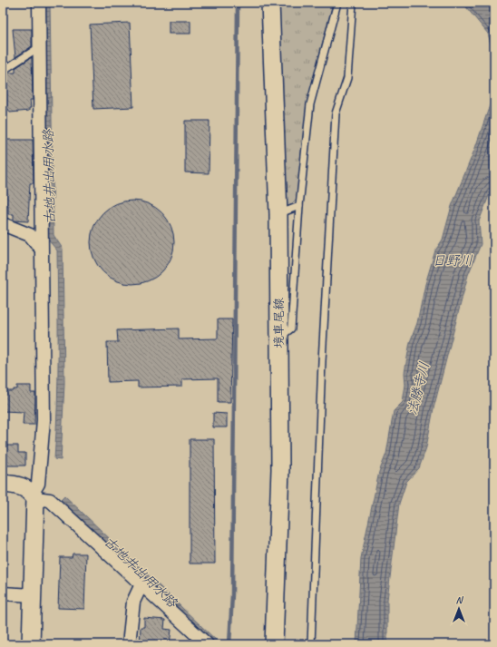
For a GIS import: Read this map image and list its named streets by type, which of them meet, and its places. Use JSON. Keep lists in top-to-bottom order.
{
  "streets": {
    "main road": ["境車尾線"]
  },
  "water": ["古地井出用水路", "日野川", "法勝寺川"],
  "north": "top"
}
